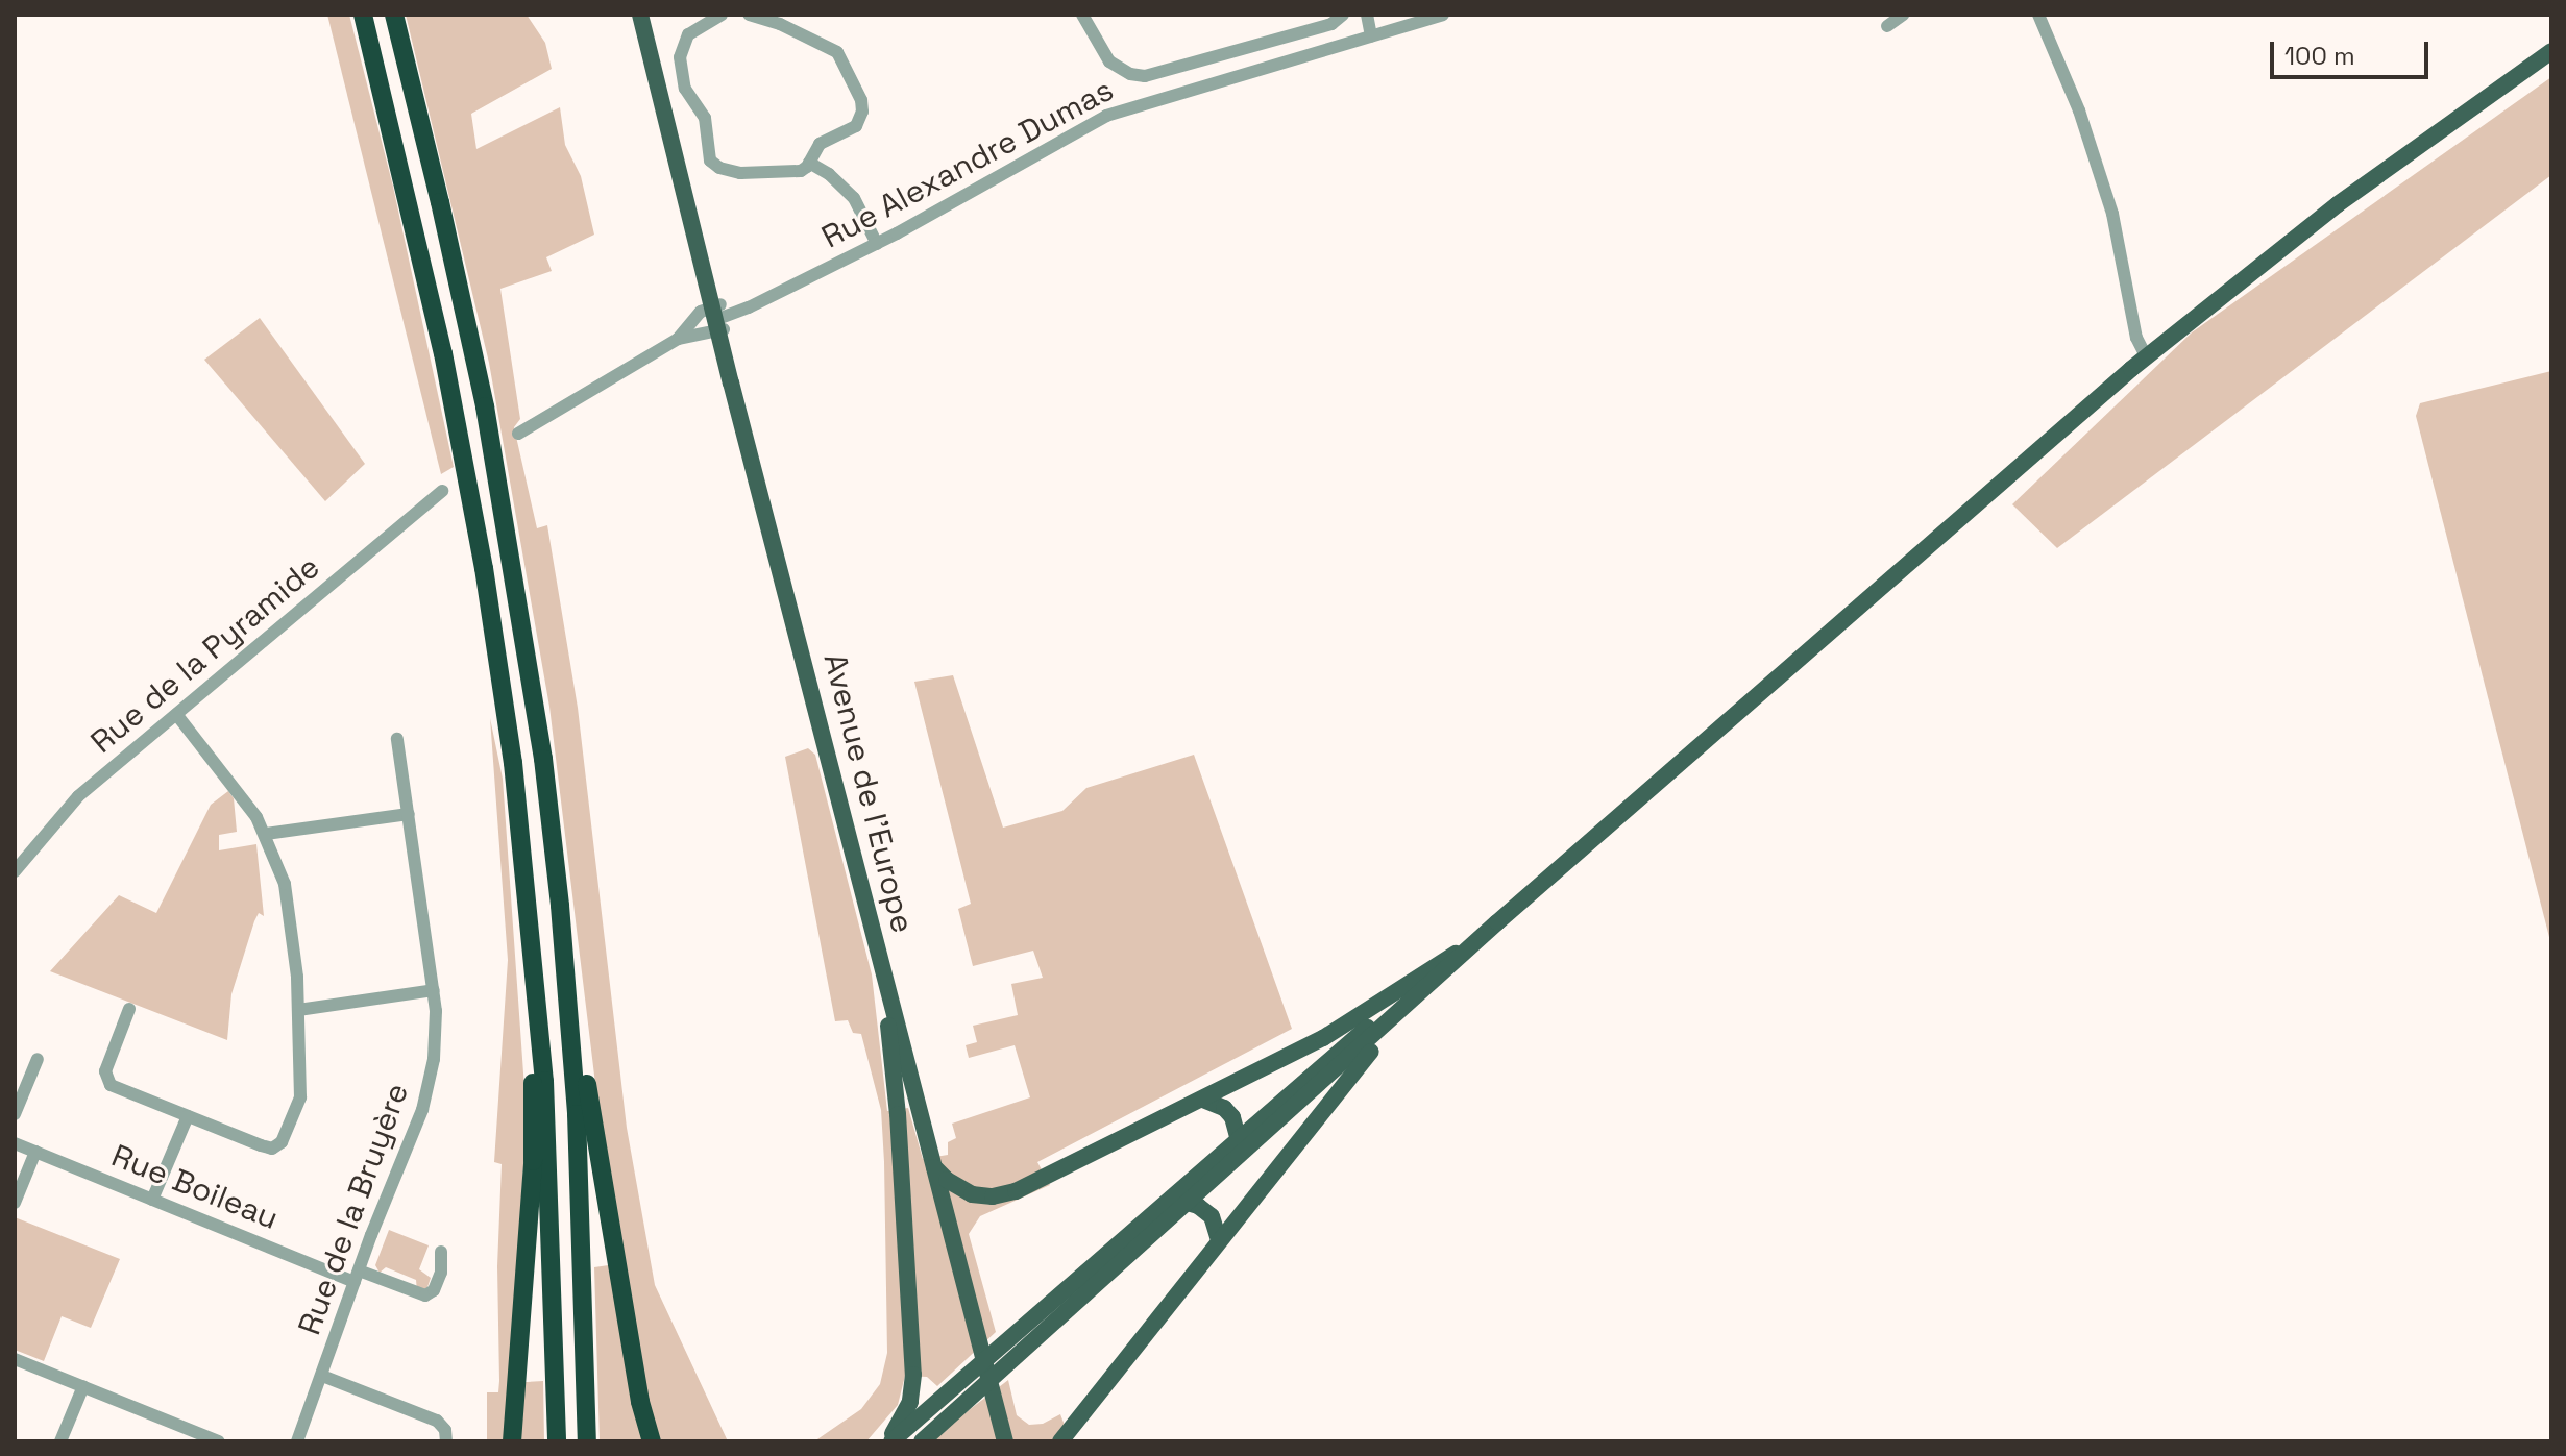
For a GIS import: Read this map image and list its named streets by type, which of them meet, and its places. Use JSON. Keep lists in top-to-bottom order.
{
  "streets": {
    "main road": ["Avenue de l'Europe"],
    "street": [
      "Rue Alexandre Dumas",
      "Rue de la Pyramide",
      "Rue Boileau",
      "Rue de la Bruyère"
    ]
  },
  "crossings": [
    ["Rue Alexandre Dumas", "Avenue de l'Europe"],
    ["Rue Boileau", "Rue de la Bruyère"]
  ],
  "scale_bar": "100 m"
}
